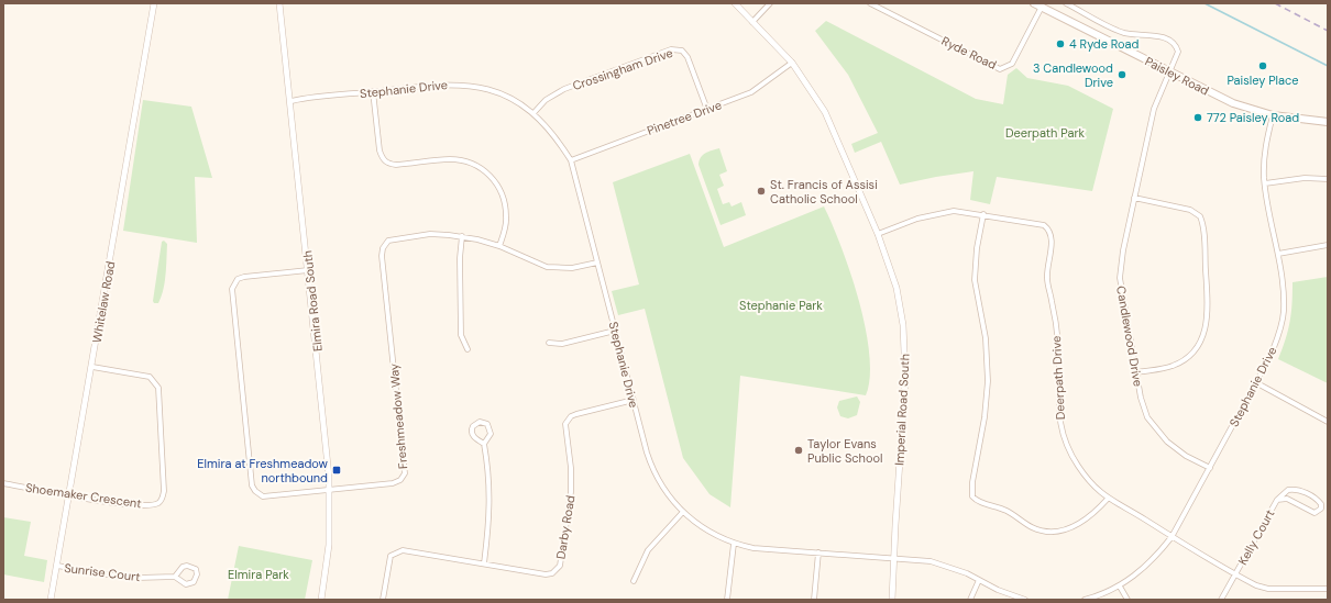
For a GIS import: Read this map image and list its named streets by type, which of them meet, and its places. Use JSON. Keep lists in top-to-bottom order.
{
  "streets": {
    "main road": ["Paisley Road"],
    "street": [
      "Ryde Road",
      "Crossingham Drive",
      "Stephanie Drive",
      "Pinetree Drive",
      "Elmira Road South",
      "Whitelaw Road",
      "Candlewood Drive",
      "Deerpath Drive",
      "Imperial Road South",
      "Freshmeadow Way",
      "Shoemaker Crescent",
      "Darby Road",
      "Kelly Court",
      "Sunrise Court"
    ]
  },
  "crossings": [
    ["Ryde Road", "Paisley Road"],
    ["Crossingham Drive", "Stephanie Drive"],
    ["Crossingham Drive", "Pinetree Drive"],
    ["Paisley Road", "Stephanie Drive"],
    ["Paisley Road", "Candlewood Drive"],
    ["Stephanie Drive", "Pinetree Drive"],
    ["Stephanie Drive", "Elmira Road South"],
    ["Stephanie Drive", "Candlewood Drive"],
    ["Stephanie Drive", "Deerpath Drive"],
    ["Stephanie Drive", "Imperial Road South"],
    ["Stephanie Drive", "Freshmeadow Way"],
    ["Stephanie Drive", "Darby Road"],
    ["Pinetree Drive", "Imperial Road South"],
    ["Elmira Road South", "Freshmeadow Way"],
    ["Whitelaw Road", "Shoemaker Crescent"],
    ["Whitelaw Road", "Sunrise Court"],
    ["Deerpath Drive", "Imperial Road South"],
    ["Deerpath Drive", "Kelly Court"]
  ],
  "parks": ["Deerpath Park", "Stephanie Park", "Elmira Park"],
  "places": {
    "other": [
      "4 Ryde Road",
      "Paisley Place",
      "3 Candlewood Drive",
      "772 Paisley Road",
      "St. Francis of Assisi Catholic School",
      "Taylor Evans Public School"
    ],
    "transit": ["Elmira at Freshmeadow northbound"]
  }
}
